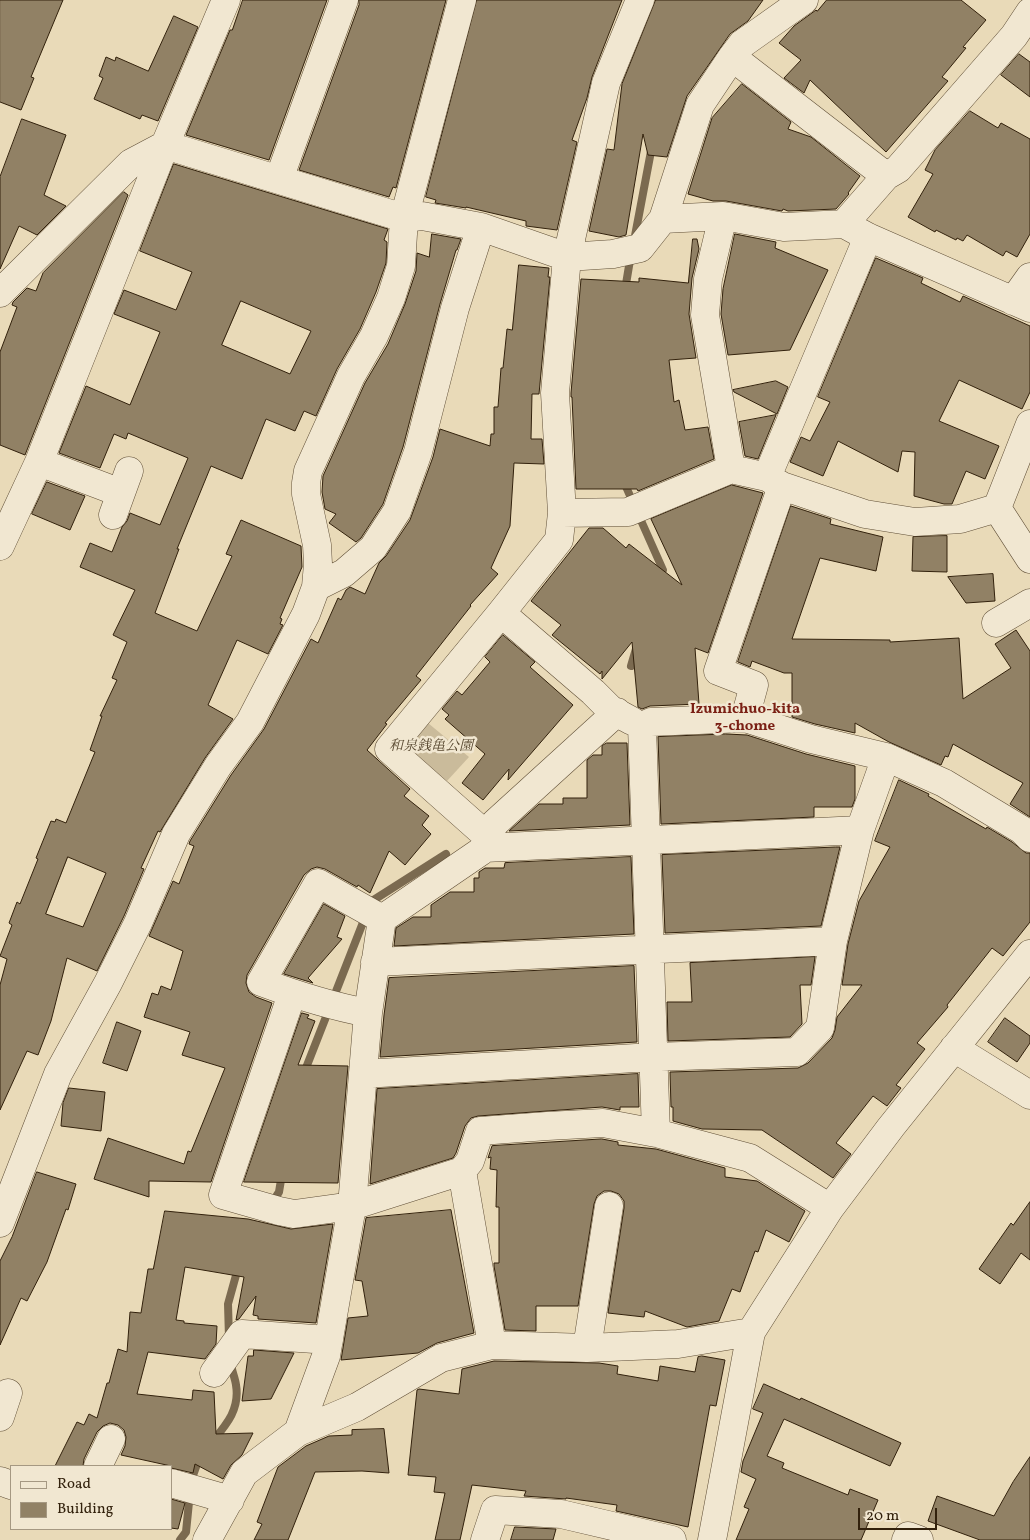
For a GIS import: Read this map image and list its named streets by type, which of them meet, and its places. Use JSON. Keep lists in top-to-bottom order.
{
  "districts": ["Izumichuo-kita 3-chome"],
  "parks": ["和泉銭亀公園"],
  "legend": ["Road", "Building"],
  "scale_bar": "20 m"
}
